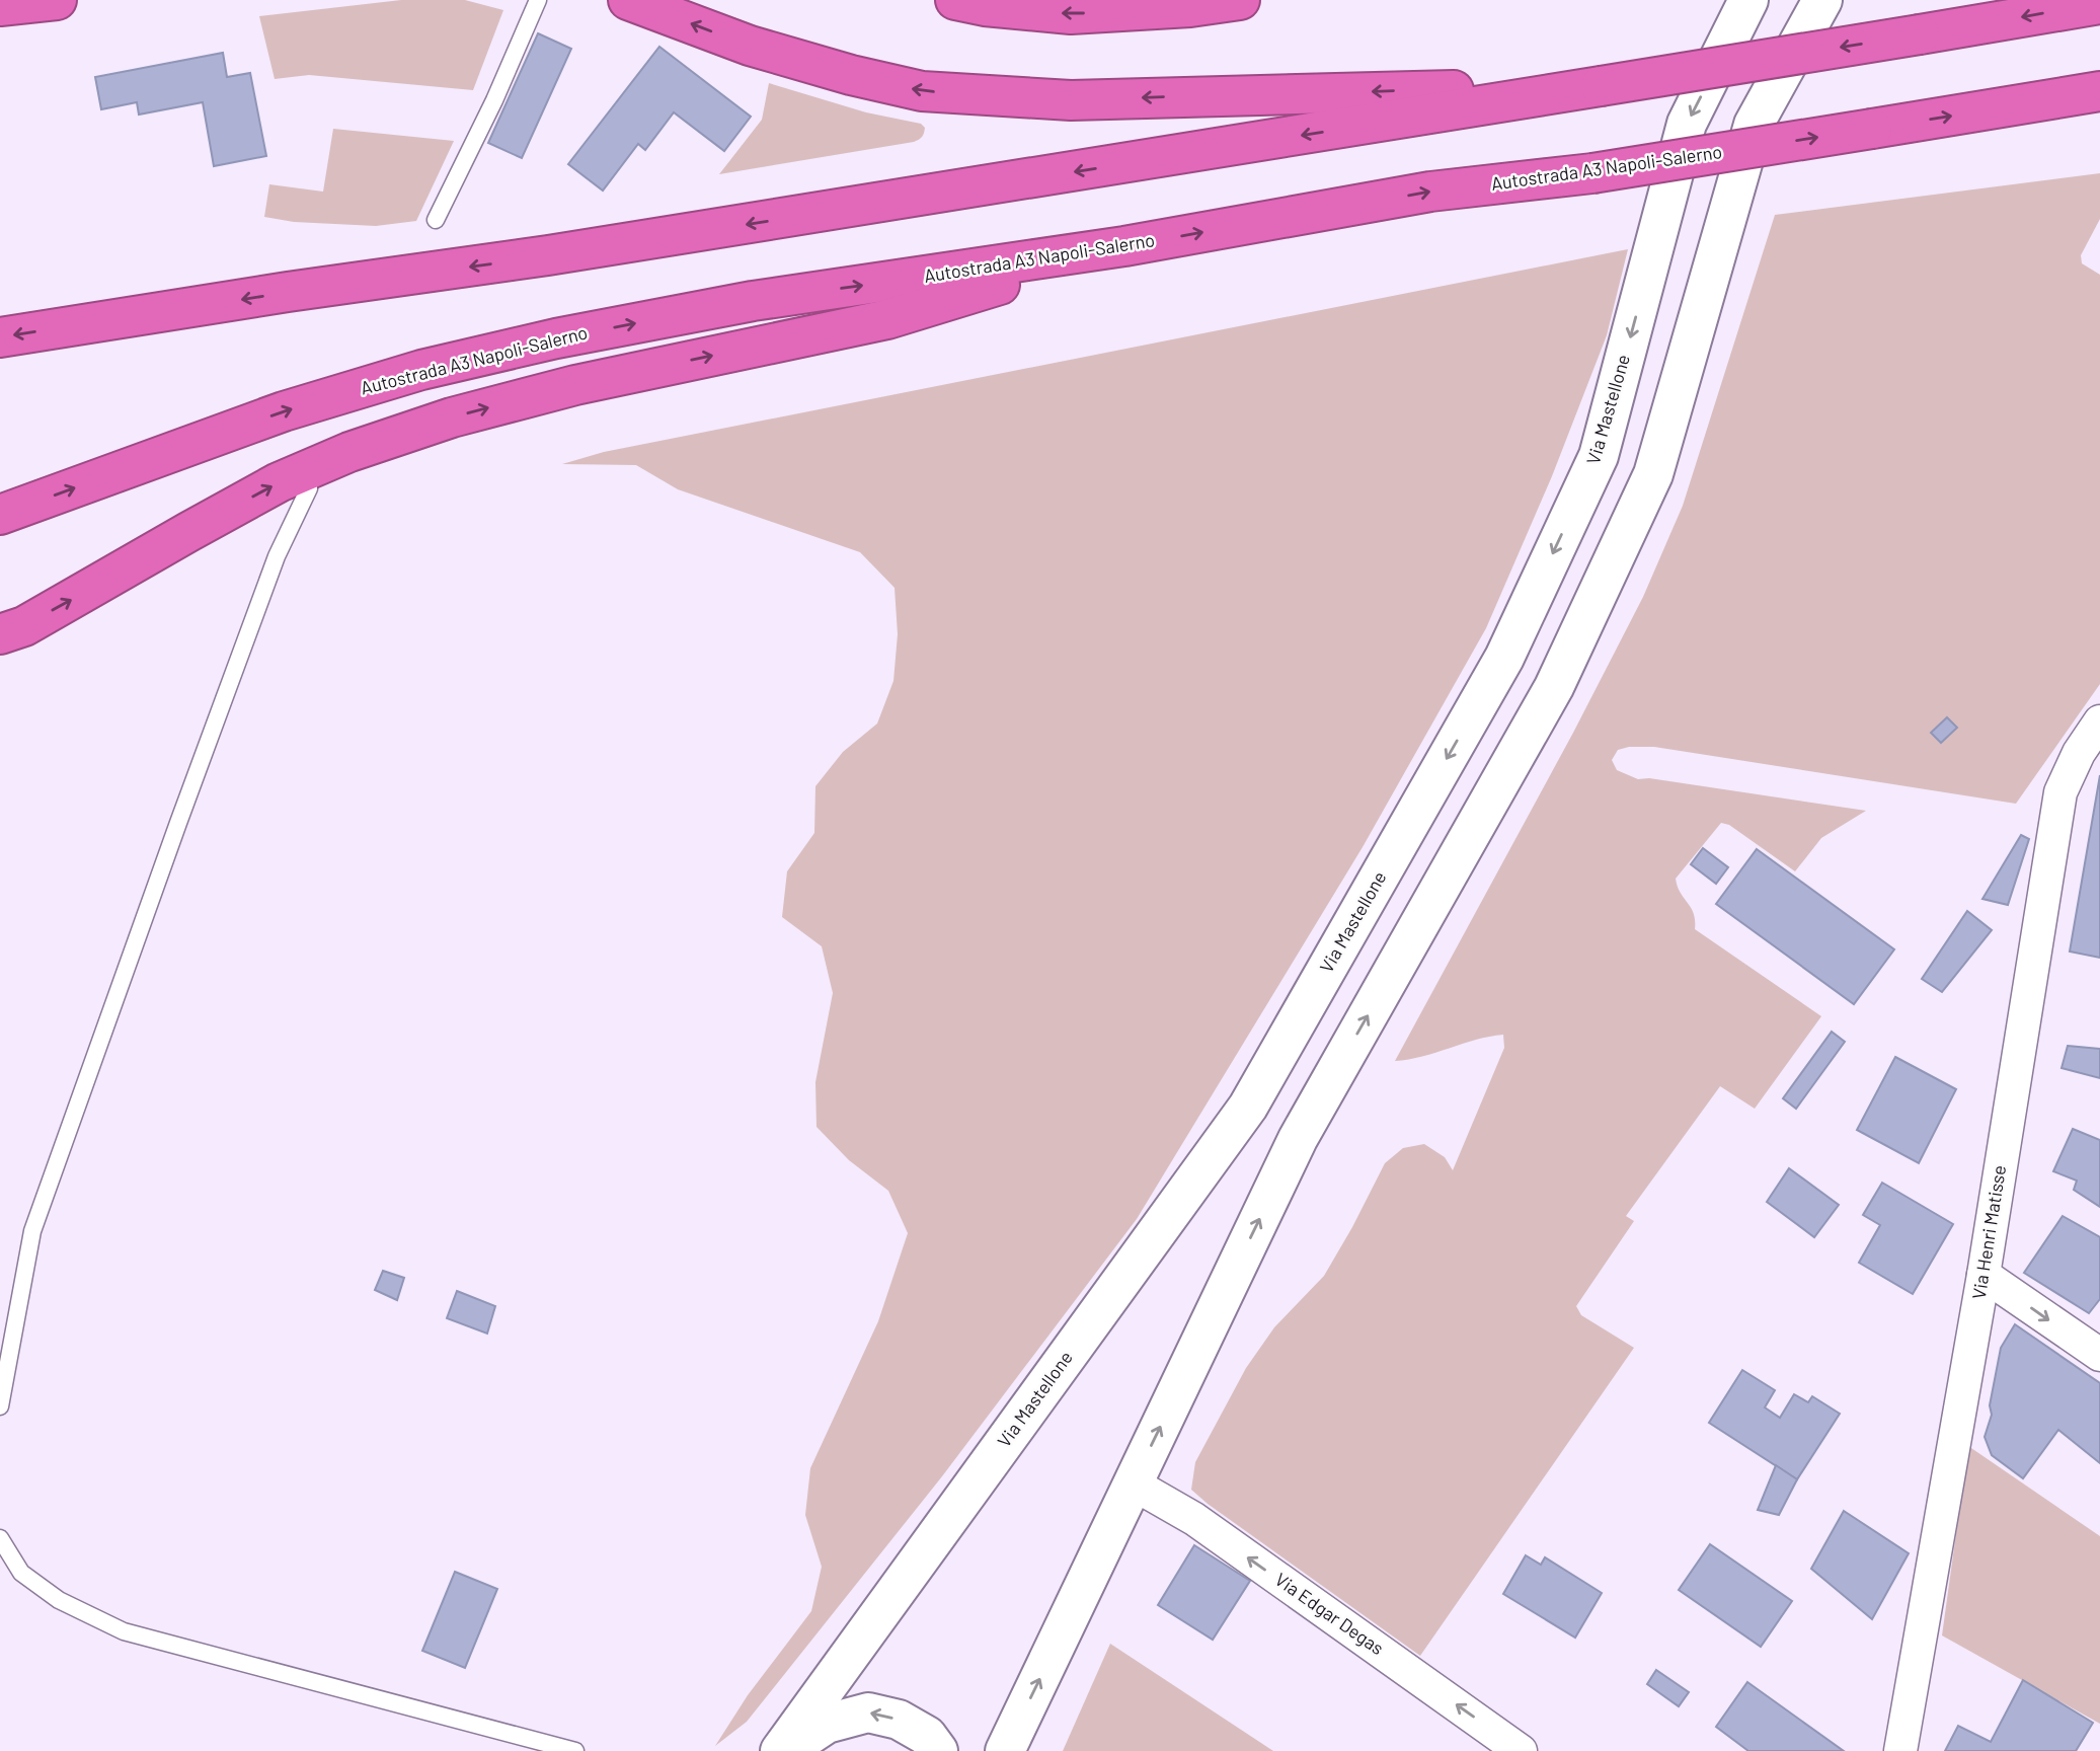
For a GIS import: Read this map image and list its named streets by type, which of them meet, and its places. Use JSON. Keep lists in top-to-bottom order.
{
  "streets": {
    "highway": ["Autostrada A3 Napoli-Salerno"],
    "street": ["Via Mastellone", "Via Henri Matisse", "Via Edgar Degas"]
  },
  "one_way": ["Via Edgar Degas"]
}
